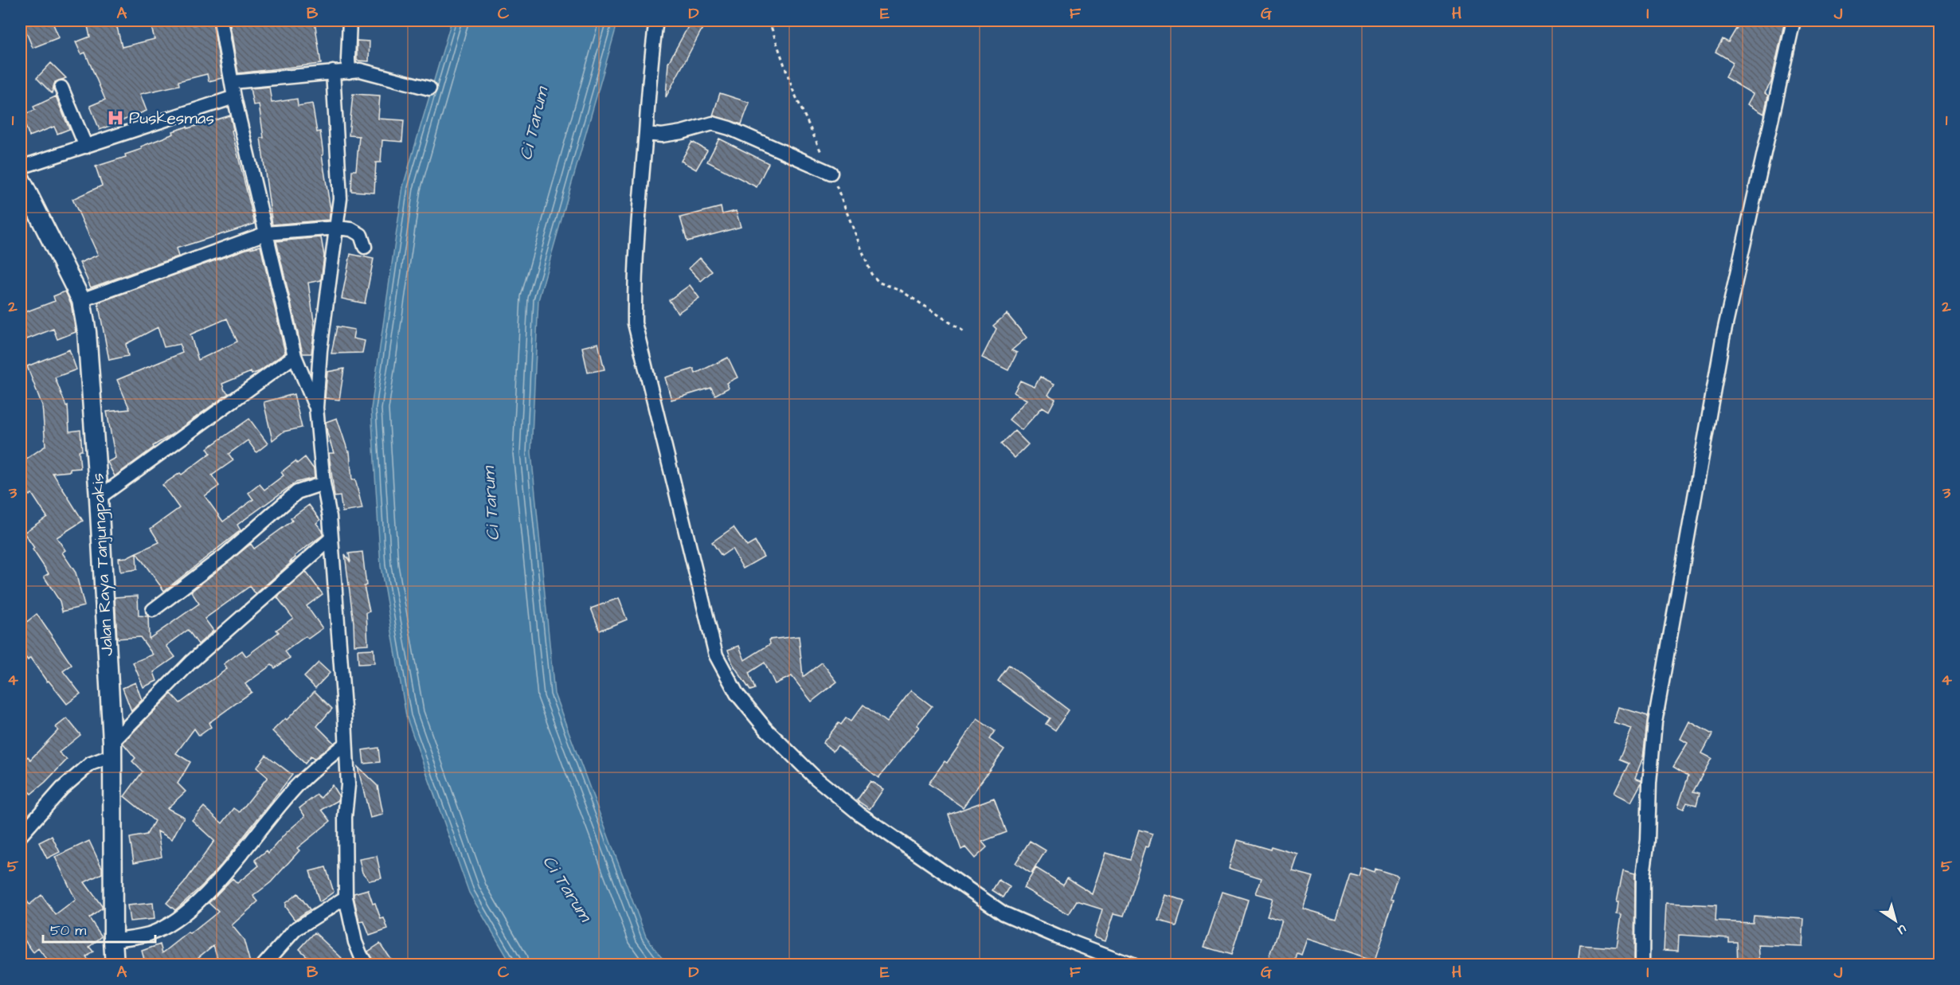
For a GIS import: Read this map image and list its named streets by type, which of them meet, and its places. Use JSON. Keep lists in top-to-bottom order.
{
  "streets": {
    "street": ["Jalan Raya Tanjungpakis"]
  },
  "water": ["Ci Tarum"],
  "places": {
    "hospital": ["Puskesmas"]
  },
  "scale_bar": "50 m",
  "north": "bottom right",
  "grid": {
    "columns": [
      "A",
      "B",
      "C",
      "D",
      "E",
      "F",
      "G",
      "H",
      "I",
      "J"
    ],
    "rows": [
      "1",
      "2",
      "3",
      "4",
      "5"
    ]
  }
}
